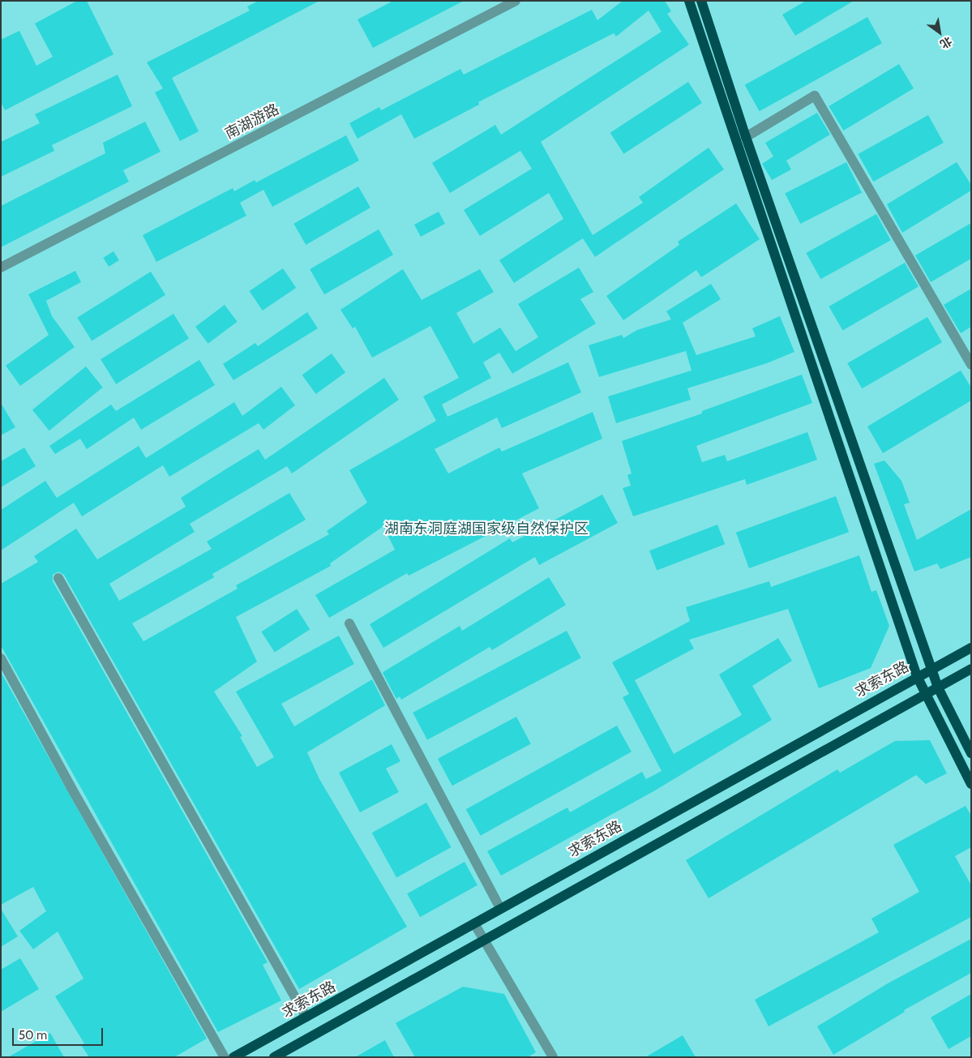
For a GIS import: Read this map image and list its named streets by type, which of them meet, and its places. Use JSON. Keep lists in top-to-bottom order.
{
  "streets": {
    "main road": ["求索东路"],
    "street": ["南湖游路"]
  },
  "parks": ["湖南东洞庭湖国家级自然保护区"],
  "scale_bar": "50 m",
  "north": "bottom right"
}
